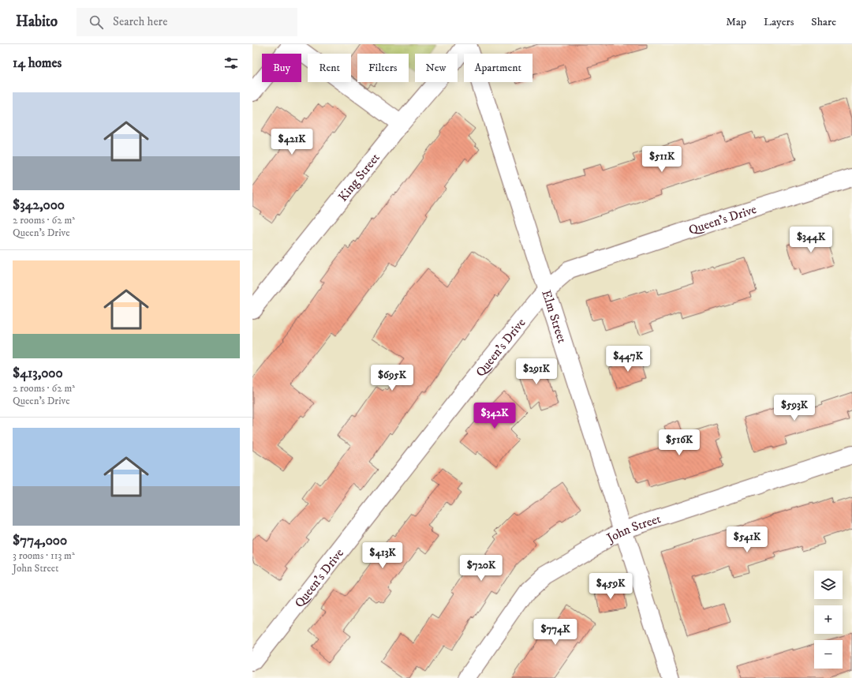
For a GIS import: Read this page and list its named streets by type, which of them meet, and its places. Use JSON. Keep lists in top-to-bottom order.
{
  "streets": {
    "street": [
      "King Street",
      "Queen's Drive",
      "Elm Street",
      "John Street"
    ]
  },
  "crossings": [
    ["Queen's Drive", "Elm Street"],
    ["Elm Street", "John Street"]
  ],
  "page": {
    "header": "Habito",
    "search": "Search here",
    "nav": ["Map", "Layers", "Share"],
    "heading": "14 homes",
    "chip": [
      "Buy",
      "Rent",
      "Filters",
      "New",
      "Apartment"
    ],
    "list": [
      {
        "name": "$342,000",
        "note": "2 rooms · 62 m² · Queen's Drive"
      },
      {
        "name": "$413,000",
        "note": "2 rooms · 62 m² · Queen's Drive"
      },
      {
        "name": "$774,000",
        "note": "3 rooms · 113 m² · John Street"
      }
    ],
    "price": [
      "$421K",
      "$511K",
      "$344K",
      "$447K",
      "$291K",
      "$695K",
      "$593K",
      "$342K",
      "$516K",
      "$541K",
      "$413K",
      "$720K",
      "$459K",
      "$774K"
    ],
    "map_buttons": ["+", "−"]
  }
}
